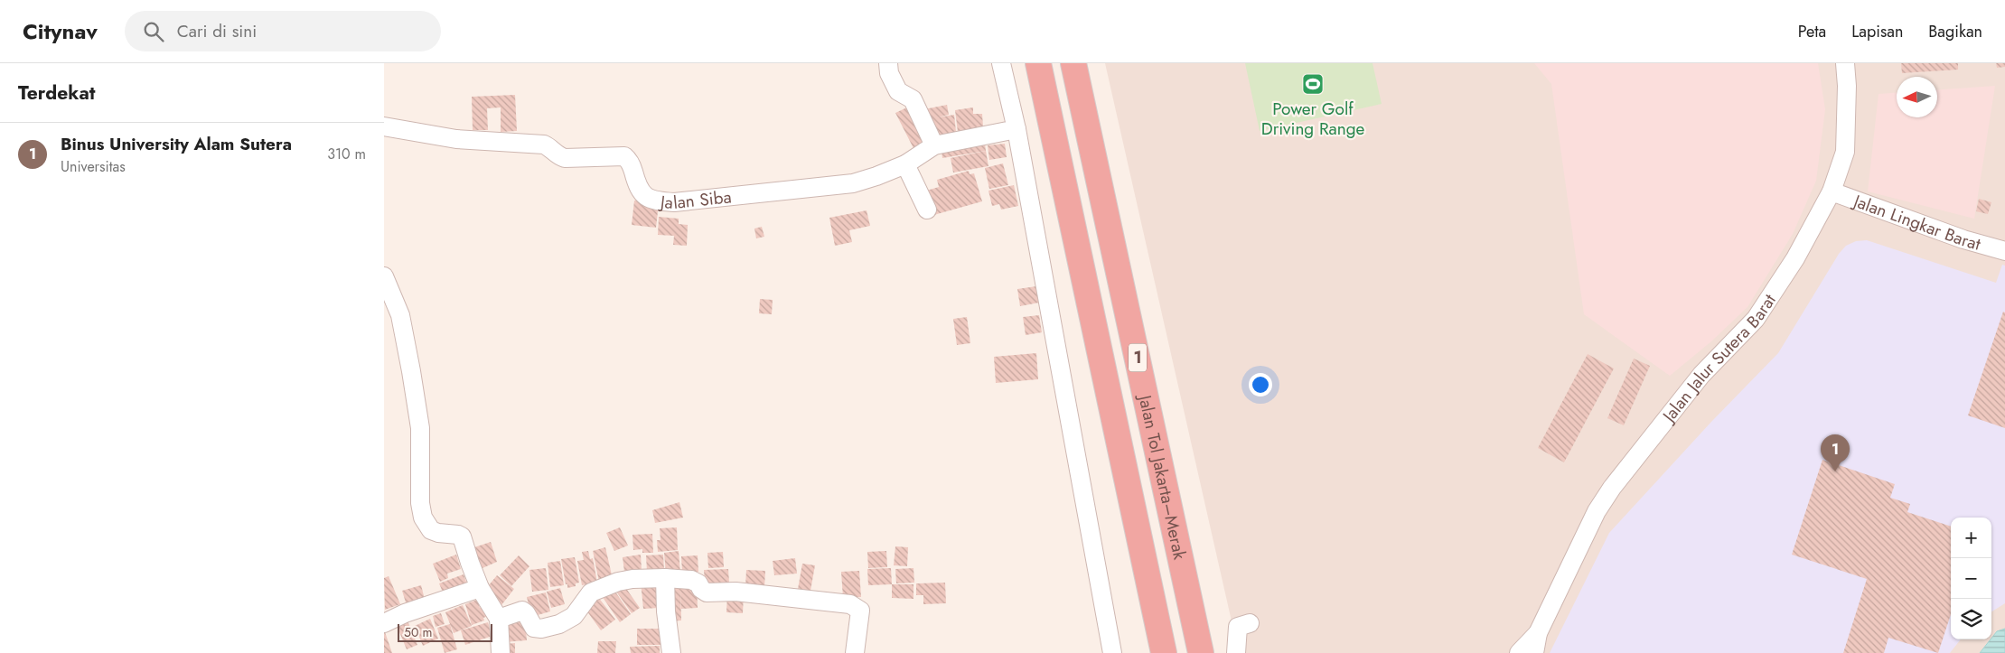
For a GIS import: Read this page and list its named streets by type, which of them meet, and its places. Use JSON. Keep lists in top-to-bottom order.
{
  "streets": {
    "highway": ["1", "Jalan Tol Jakarta–Merak"],
    "street": ["Jalan Siba", "Jalan Lingkar Barat", "Jalan Jalur Sutera Barat"]
  },
  "crossings": [
    ["Jalan Lingkar Barat", "Jalan Jalur Sutera Barat"]
  ],
  "places": {
    "sports": ["Power Golf Driving Range"]
  },
  "scale_bar": "50 m",
  "north": "left",
  "page": {
    "header": "Citynav",
    "search": "Cari di sini",
    "nav": ["Peta", "Lapisan", "Bagikan"],
    "heading": "Terdekat",
    "list": [
      {
        "mark": "1",
        "name": "Binus University Alam Sutera",
        "note": "Universitas",
        "value": "310 m"
      }
    ],
    "pins": "1",
    "map_buttons": ["+", "−"],
    "scale": "50 m"
  }
}
